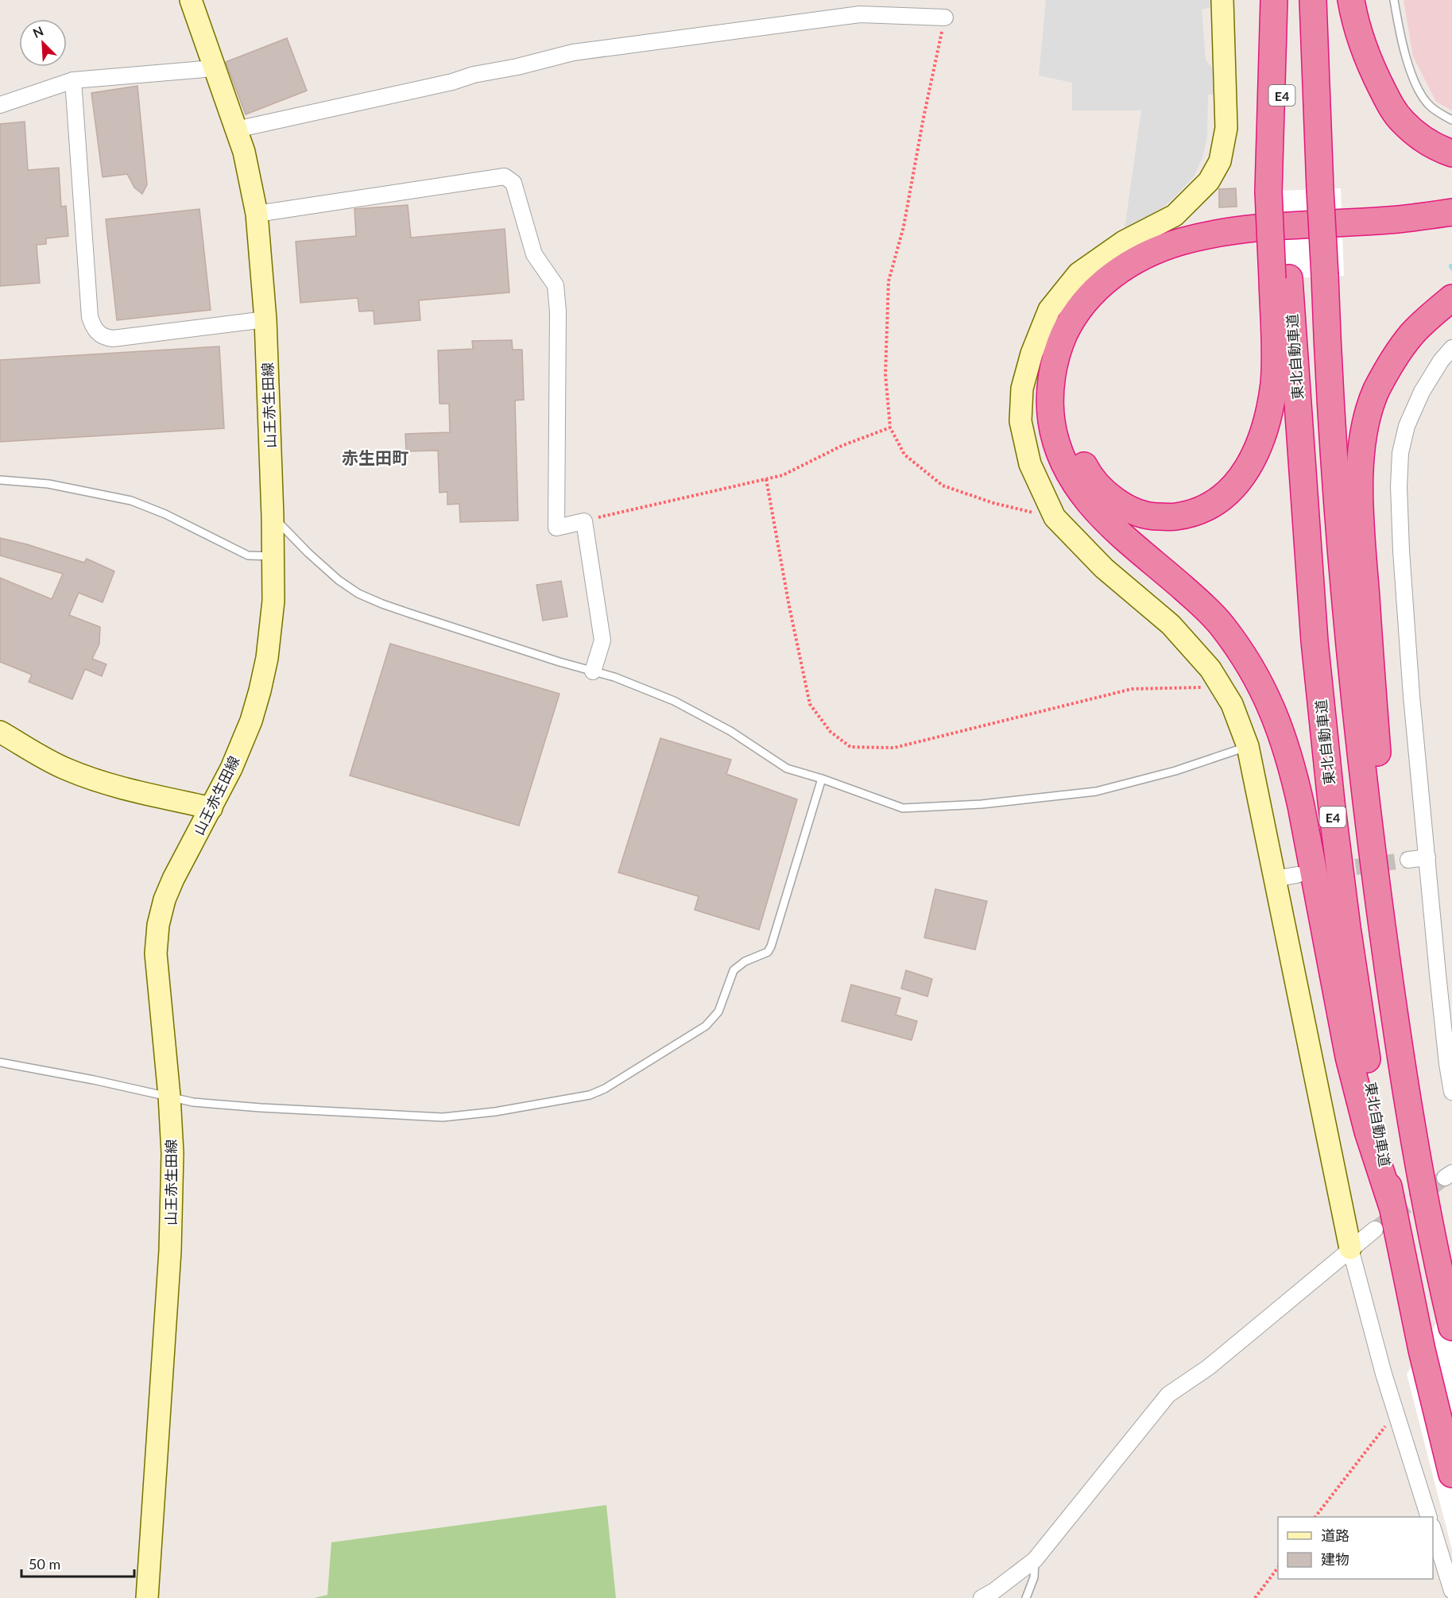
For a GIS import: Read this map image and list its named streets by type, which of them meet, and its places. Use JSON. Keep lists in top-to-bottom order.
{
  "streets": {
    "highway": ["E4", "東北自動車道"],
    "street": ["山王赤生田線"]
  },
  "districts": ["赤生田町"],
  "legend": ["道路", "建物"],
  "scale_bar": "50 m",
  "north": "top left"
}
